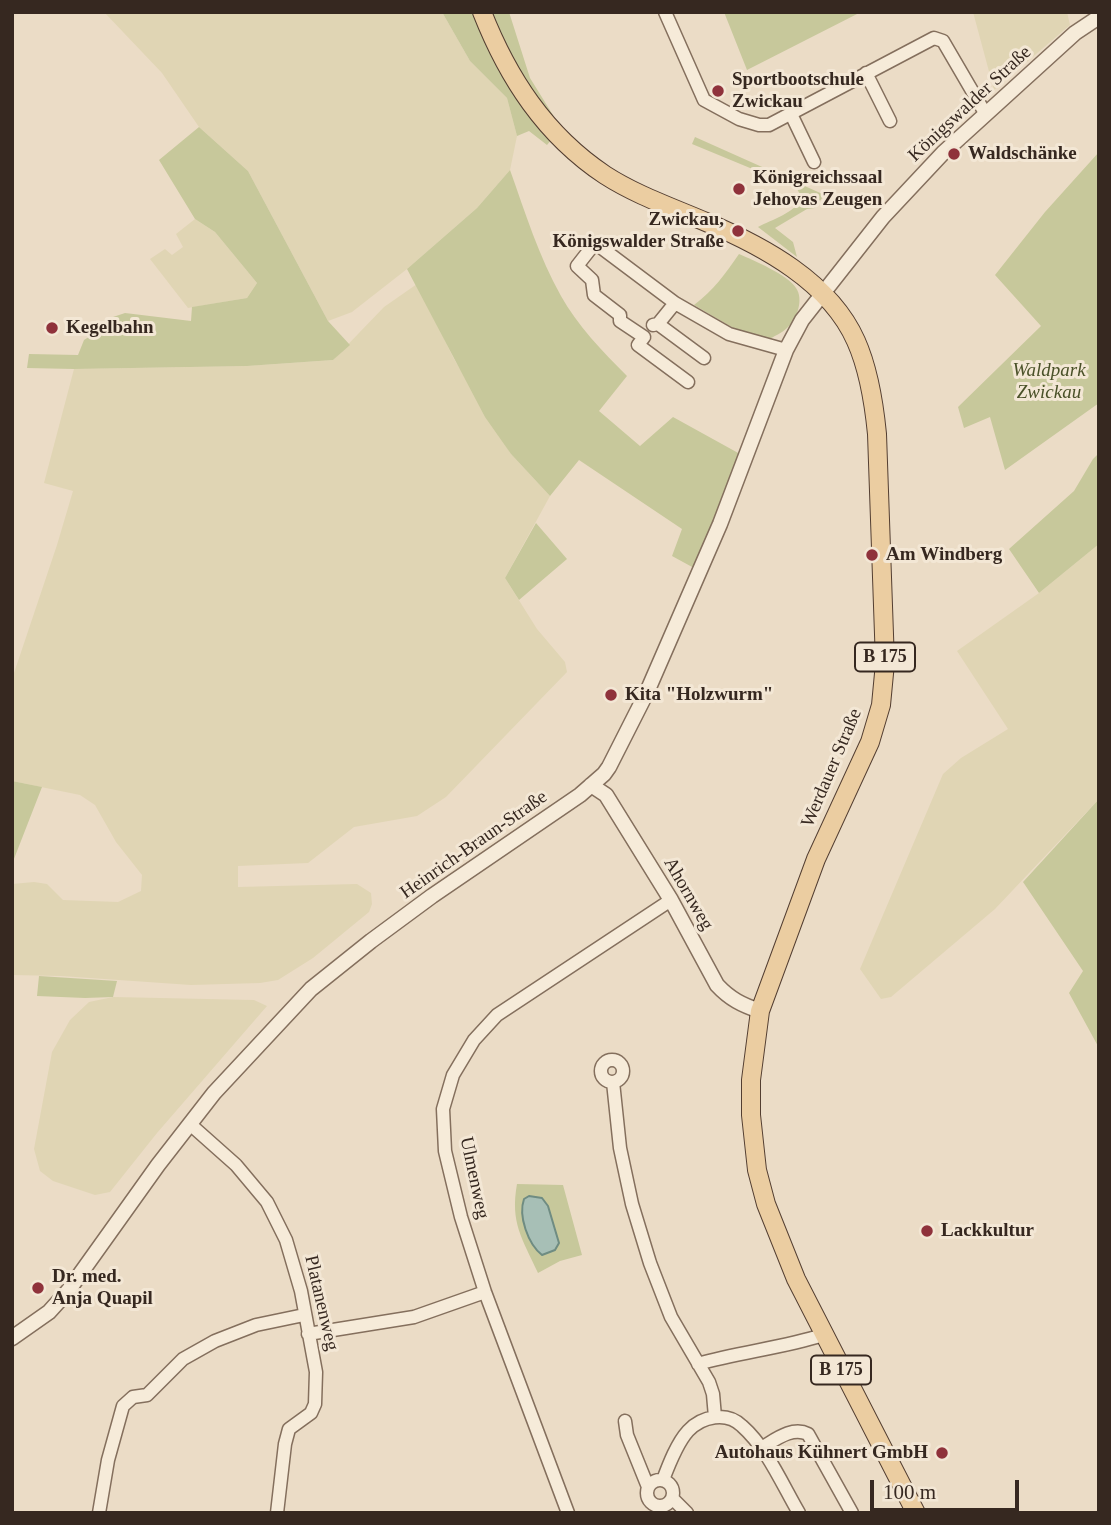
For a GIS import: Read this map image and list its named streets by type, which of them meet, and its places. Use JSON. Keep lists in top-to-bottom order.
{
  "streets": {
    "main road": ["B 175", "Werdauer Straße"],
    "street": [
      "Königswalder Straße",
      "Heinrich-Braun-Straße",
      "Ahornweg",
      "Ulmenweg",
      "Platanenweg"
    ]
  },
  "crossings": [
    ["Königswalder Straße", "Werdauer Straße"],
    ["Königswalder Straße", "Heinrich-Braun-Straße"],
    ["Werdauer Straße", "Heinrich-Braun-Straße"],
    ["Werdauer Straße", "Ahornweg"],
    ["Heinrich-Braun-Straße", "Ahornweg"],
    ["Heinrich-Braun-Straße", "Platanenweg"],
    ["Ahornweg", "Ulmenweg"]
  ],
  "parks": ["Waldpark Zwickau"],
  "places": [
    "Sportbootschule Zwickau",
    "Waldschänke",
    "Königreichssaal Jehovas Zeugen",
    "Zwickau, Königswalder Straße",
    "Kegelbahn",
    "Am Windberg",
    "Kita \"Holzwurm\"",
    "Lackkultur",
    "Dr. med. Anja Quapil",
    "Autohaus Kühnert GmbH"
  ],
  "scale_bar": "100 m"
}
